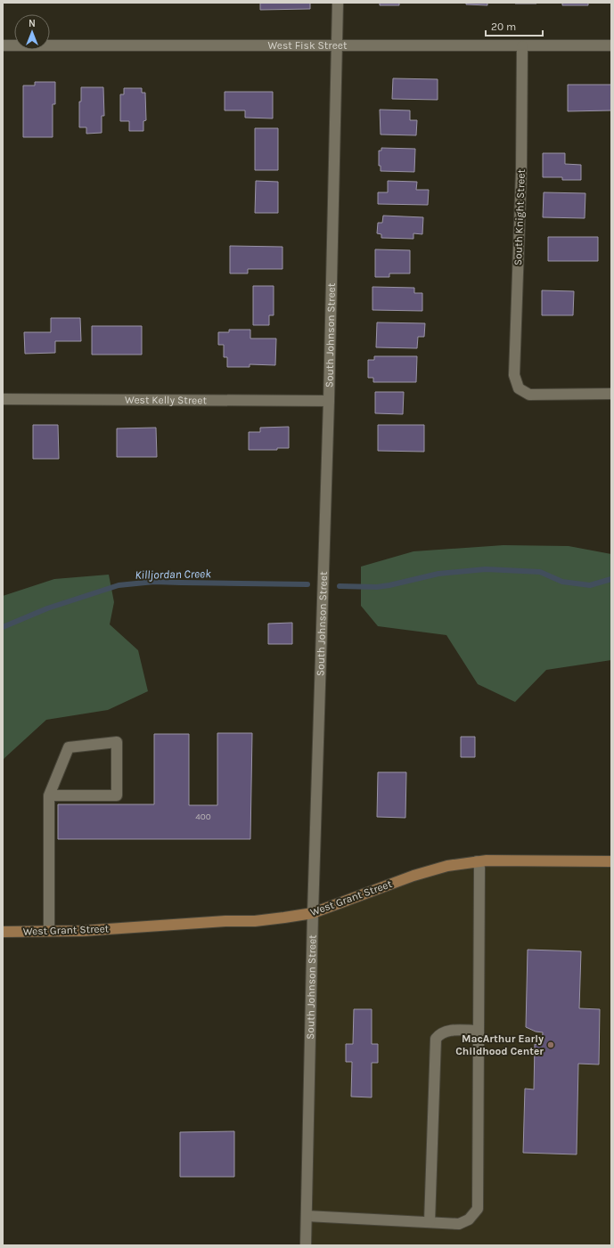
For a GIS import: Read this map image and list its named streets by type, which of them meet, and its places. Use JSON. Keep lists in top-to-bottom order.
{
  "streets": {
    "main road": ["West Grant Street"],
    "street": [
      "West Fisk Street",
      "South Knight Street",
      "South Johnson Street",
      "West Kelly Street"
    ]
  },
  "crossings": [
    ["West Fisk Street", "South Knight Street"],
    ["West Fisk Street", "South Johnson Street"],
    ["South Johnson Street", "West Kelly Street"],
    ["South Johnson Street", "West Grant Street"]
  ],
  "water": ["Killjordan Creek"],
  "places": ["MacArthur Early Childhood Center"],
  "house_numbers": ["400"],
  "scale_bar": "20 m",
  "north": "top"
}
